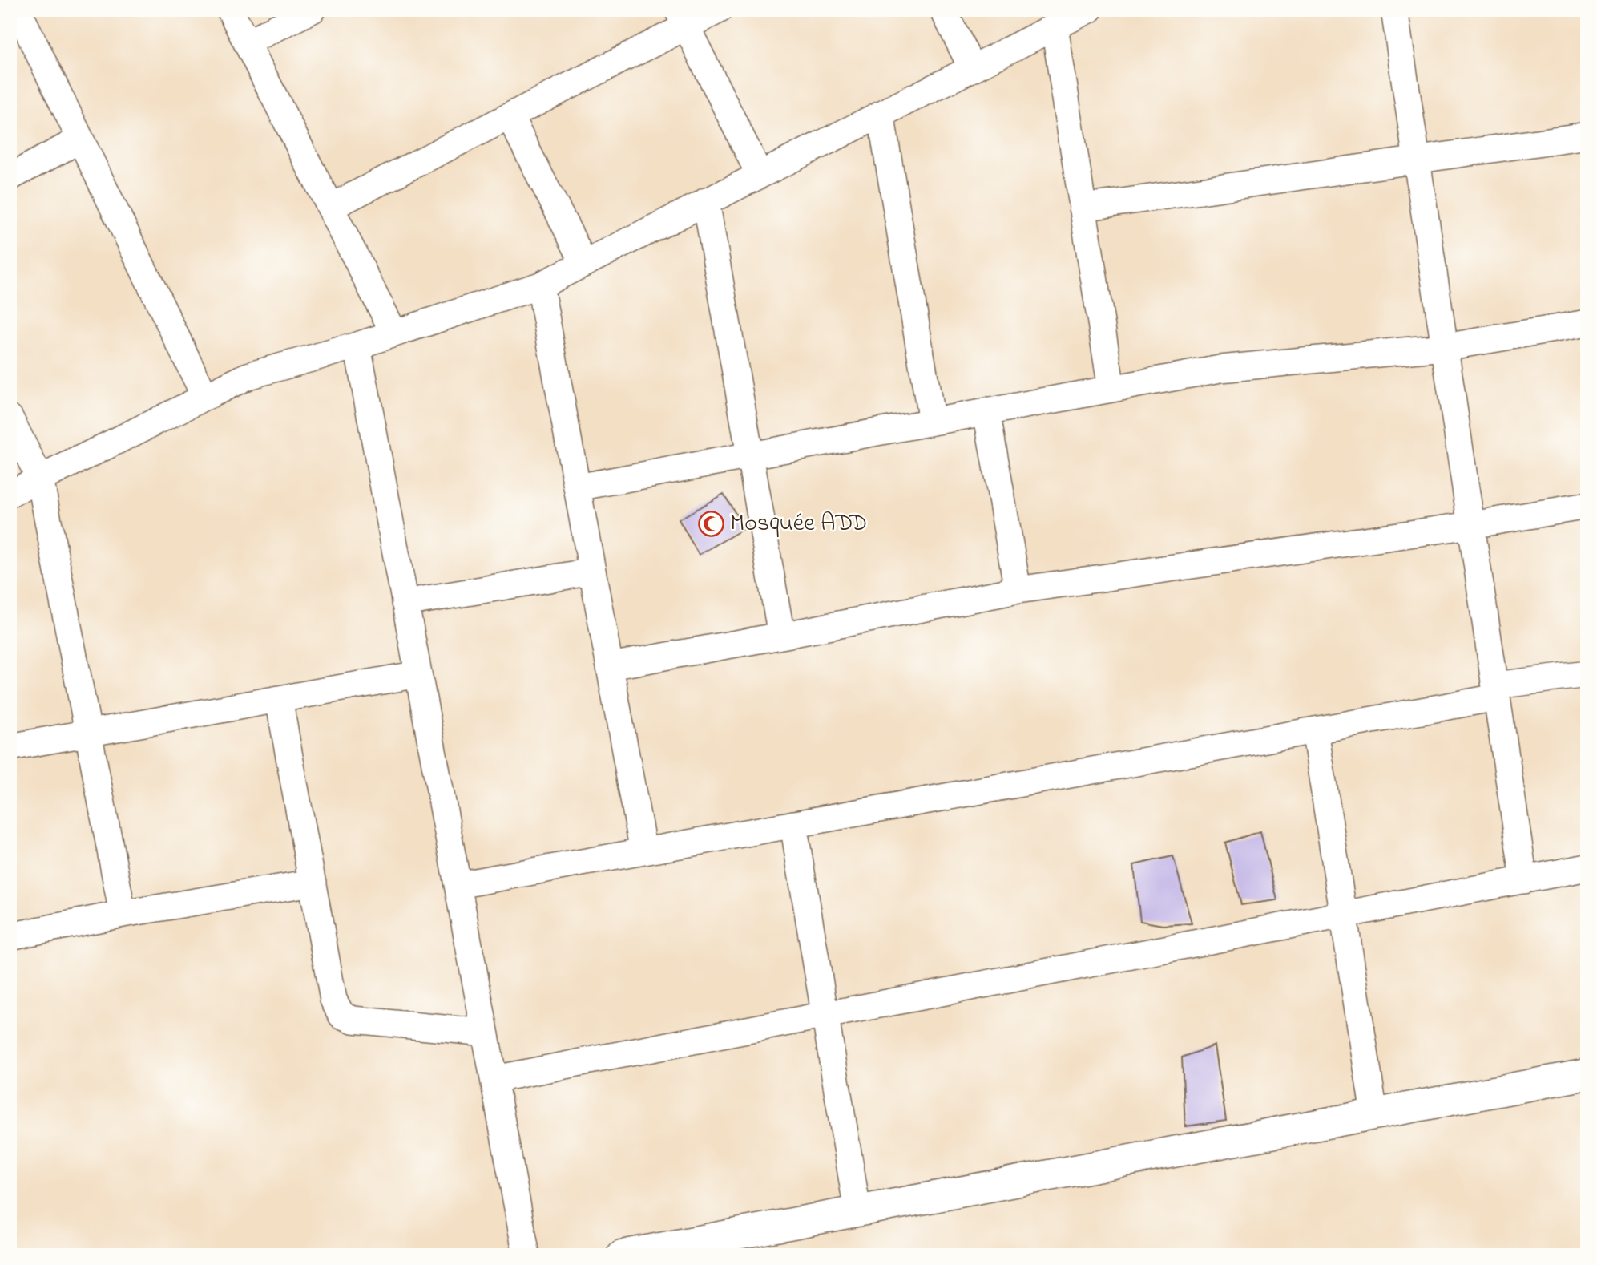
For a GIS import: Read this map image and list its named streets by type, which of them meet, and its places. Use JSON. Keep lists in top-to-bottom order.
{
  "places": {
    "mosque": ["Mosquée ADD"]
  }
}
